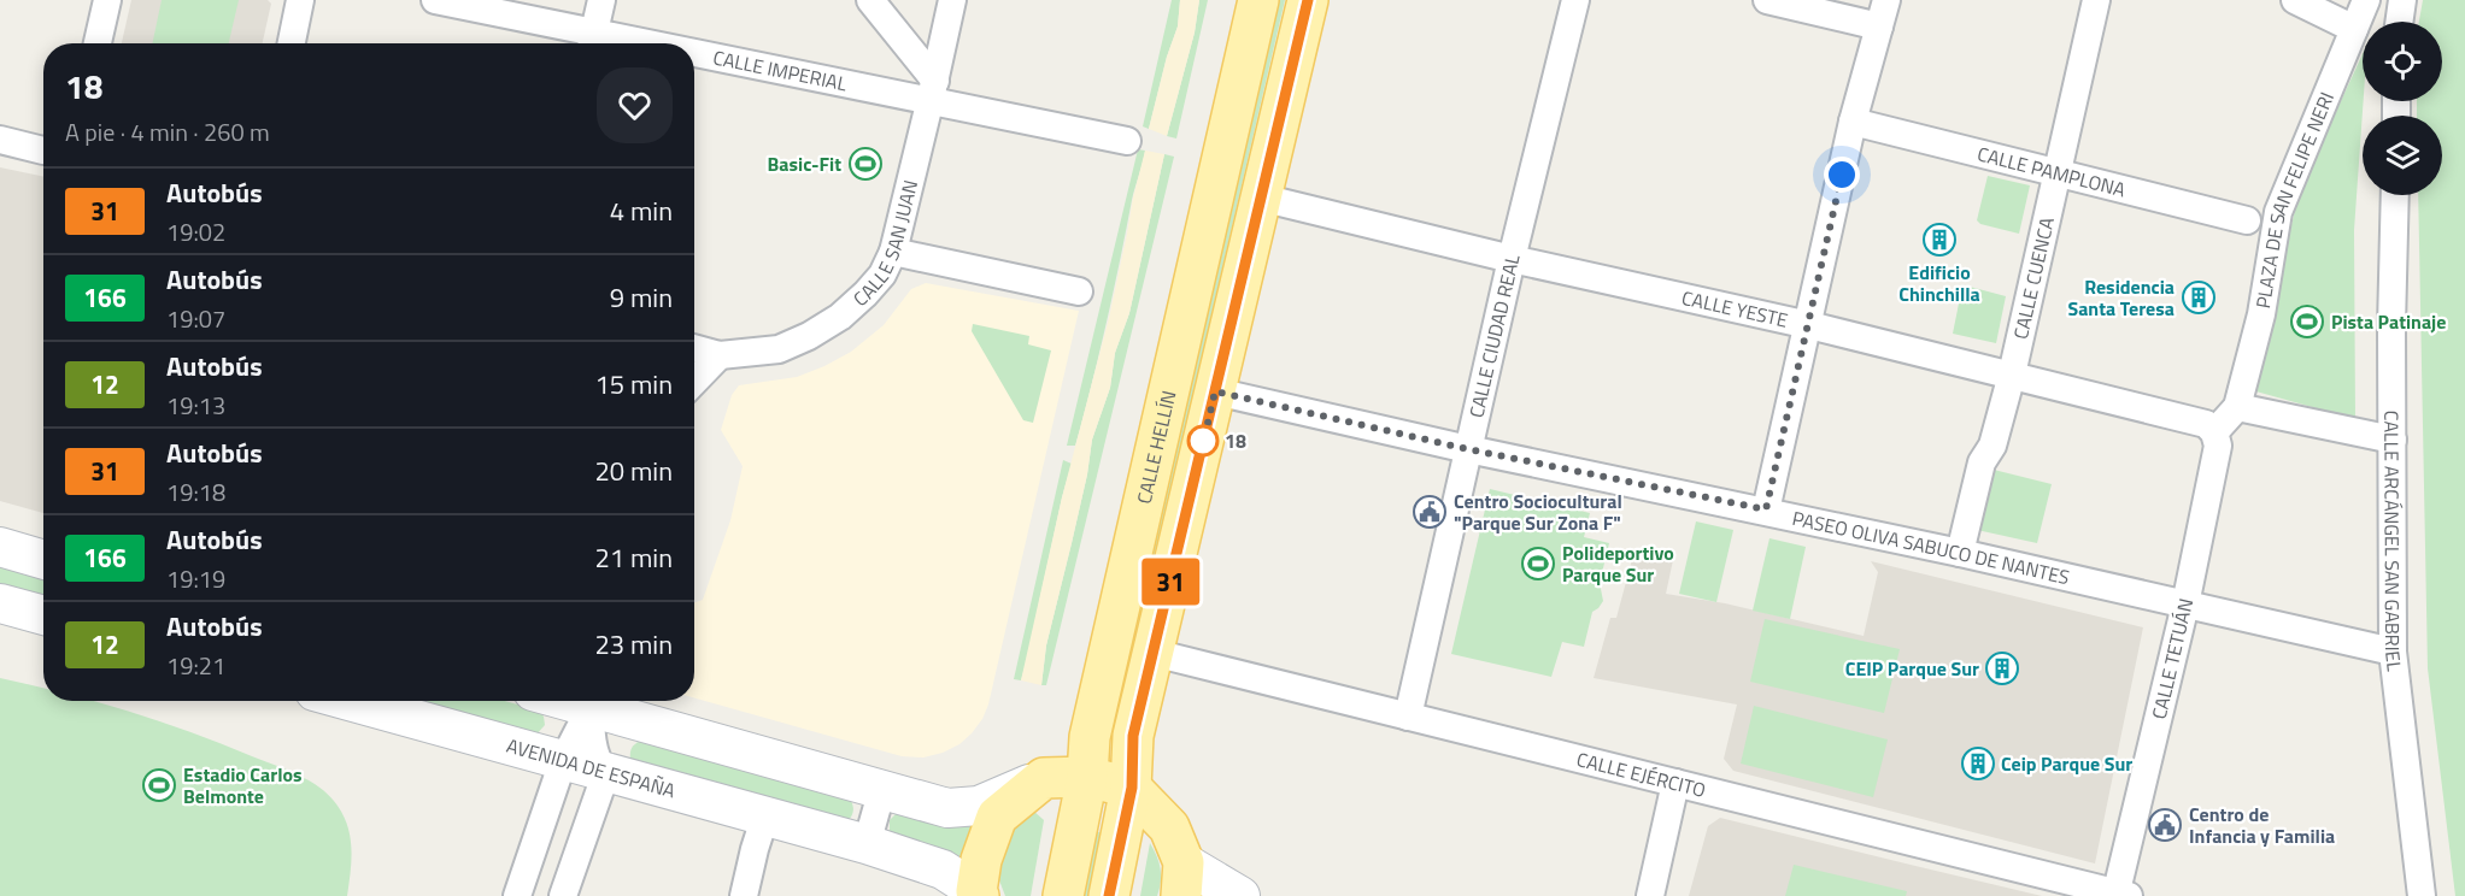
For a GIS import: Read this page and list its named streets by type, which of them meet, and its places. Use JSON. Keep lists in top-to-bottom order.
{
  "streets": {
    "main road": ["CALLE HELLÍN", "AVENIDA DE ESPAÑA"],
    "street": [
      "CALLE IMPERIAL",
      "CALLE PAMPLONA",
      "PLAZA DE SAN FELIPE NERI",
      "CALLE SAN JUAN",
      "CALLE CUENCA",
      "CALLE YESTE",
      "CALLE CIUDAD REAL",
      "CALLE ARCÁNGEL SAN GABRIEL",
      "PASEO OLIVA SABUCO DE NANTES",
      "CALLE TETUÁN",
      "CALLE EJÉRCITO"
    ]
  },
  "crossings": [
    ["CALLE IMPERIAL", "CALLE SAN JUAN"],
    ["CALLE PAMPLONA", "CALLE CUENCA"],
    ["PLAZA DE SAN FELIPE NERI", "CALLE YESTE"],
    ["PLAZA DE SAN FELIPE NERI", "CALLE TETUÁN"],
    ["CALLE CUENCA", "CALLE YESTE"],
    ["CALLE CUENCA", "PASEO OLIVA SABUCO DE NANTES"],
    ["CALLE YESTE", "CALLE CIUDAD REAL"],
    ["CALLE YESTE", "CALLE TETUÁN"],
    ["CALLE CIUDAD REAL", "PASEO OLIVA SABUCO DE NANTES"],
    ["CALLE CIUDAD REAL", "CALLE EJÉRCITO"],
    ["CALLE ARCÁNGEL SAN GABRIEL", "PASEO OLIVA SABUCO DE NANTES"],
    ["PASEO OLIVA SABUCO DE NANTES", "CALLE TETUÁN"],
    ["CALLE TETUÁN", "CALLE EJÉRCITO"]
  ],
  "places": {
    "sports": [
      "Basic-Fit",
      "Pista Patinaje",
      "Polideportivo Parque Sur",
      "Estadio Carlos Belmonte"
    ],
    "building": [
      "Edificio Chinchilla",
      "Residencia Santa Teresa",
      "CEIP Parque Sur",
      "Ceip Parque Sur"
    ],
    "other": ["18"],
    "public building": ["Centro Sociocultural \"Parque Sur Zona F\"", "Centro de Infancia y Familia"]
  },
  "lines": ["bus line 31"],
  "page": {
    "on_map": "31",
    "heading": ["18", "A pie · 4 min · 260 m"],
    "list": [
      {
        "mark": "31",
        "name": "Autobús",
        "note": "19:02",
        "value": "4 min"
      },
      {
        "mark": "166",
        "name": "Autobús",
        "note": "19:07",
        "value": "9 min"
      },
      {
        "mark": "12",
        "name": "Autobús",
        "note": "19:13",
        "value": "15 min"
      },
      {
        "mark": "31",
        "name": "Autobús",
        "note": "19:18",
        "value": "20 min"
      },
      {
        "mark": "166",
        "name": "Autobús",
        "note": "19:19",
        "value": "21 min"
      },
      {
        "mark": "12",
        "name": "Autobús",
        "note": "19:21",
        "value": "23 min"
      }
    ]
  }
}
